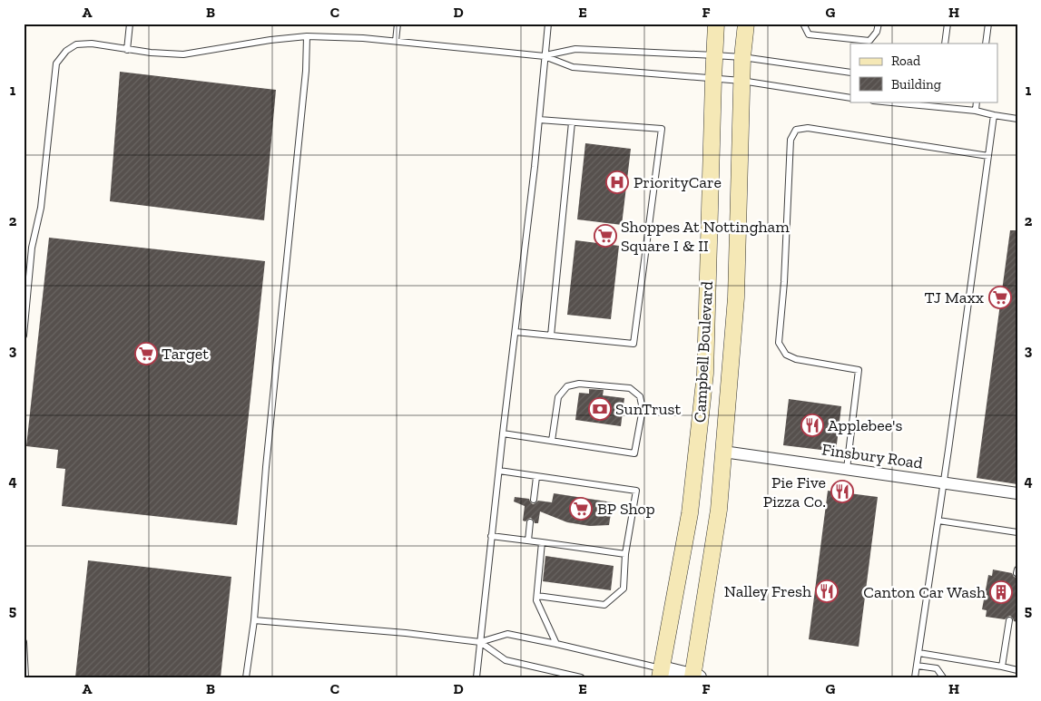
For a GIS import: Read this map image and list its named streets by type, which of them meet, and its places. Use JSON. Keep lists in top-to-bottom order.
{
  "streets": {
    "main road": ["Campbell Boulevard"],
    "street": ["Finsbury Road"]
  },
  "crossings": [
    ["Campbell Boulevard", "Finsbury Road"]
  ],
  "places": {
    "hospital": ["PriorityCare"],
    "supermarket": [
      "Shoppes At Nottingham Square I & II",
      "TJ Maxx",
      "Target",
      "BP Shop"
    ],
    "bank": ["SunTrust"],
    "restaurant": ["Applebee's", "Pie Five Pizza Co.", "Nalley Fresh"],
    "building": ["Canton Car Wash"]
  },
  "legend": ["Road", "Building"],
  "grid": {
    "columns": [
      "A",
      "B",
      "C",
      "D",
      "E",
      "F",
      "G",
      "H"
    ],
    "rows": [
      "1",
      "2",
      "3",
      "4",
      "5"
    ]
  }
}
